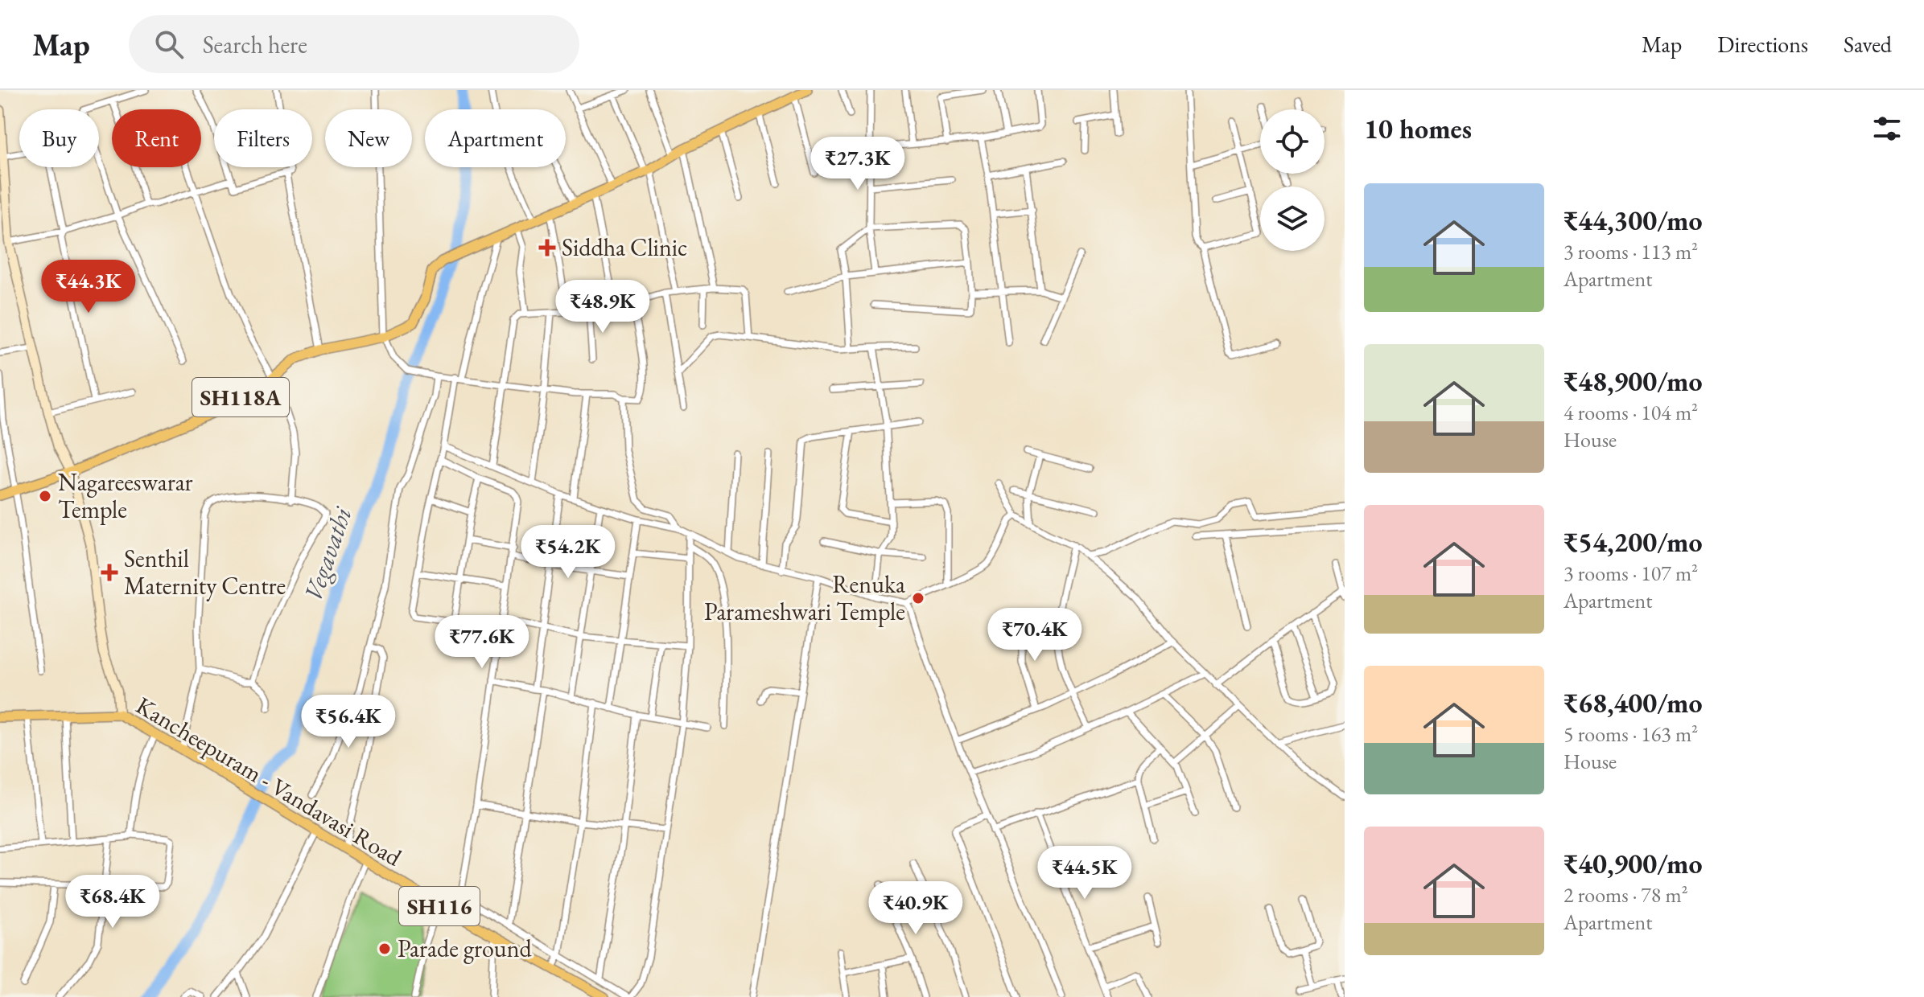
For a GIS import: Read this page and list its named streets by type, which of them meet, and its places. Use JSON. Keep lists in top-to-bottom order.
{
  "streets": {
    "main road": ["SH118A", "Kancheepuram - Vandavasi Road", "SH116"]
  },
  "water": ["Vegavathi"],
  "places": {
    "health": ["Siddha Clinic", "Senthil Maternity Centre"],
    "other": ["Nagareeswarar Temple", "Renuka Parameshwari Temple", "Parade ground"]
  },
  "page": {
    "header": "Map",
    "search": "Search here",
    "nav": ["Map", "Directions", "Saved"],
    "heading": "10 homes",
    "chip": [
      "Buy",
      "Rent",
      "Filters",
      "New",
      "Apartment"
    ],
    "price": [
      "₹27.3K",
      "₹44.3K",
      "₹48.9K",
      "₹54.2K",
      "₹70.4K",
      "₹77.6K",
      "₹56.4K",
      "₹44.5K",
      "₹68.4K",
      "₹40.9K"
    ],
    "list": [
      {
        "name": "₹44,300/mo",
        "note": "3 rooms · 113 m² · Apartment"
      },
      {
        "name": "₹48,900/mo",
        "note": "4 rooms · 104 m² · House"
      },
      {
        "name": "₹54,200/mo",
        "note": "3 rooms · 107 m² · Apartment"
      },
      {
        "name": "₹68,400/mo",
        "note": "5 rooms · 163 m² · House"
      },
      {
        "name": "₹40,900/mo",
        "note": "2 rooms · 78 m² · Apartment"
      }
    ]
  }
}
